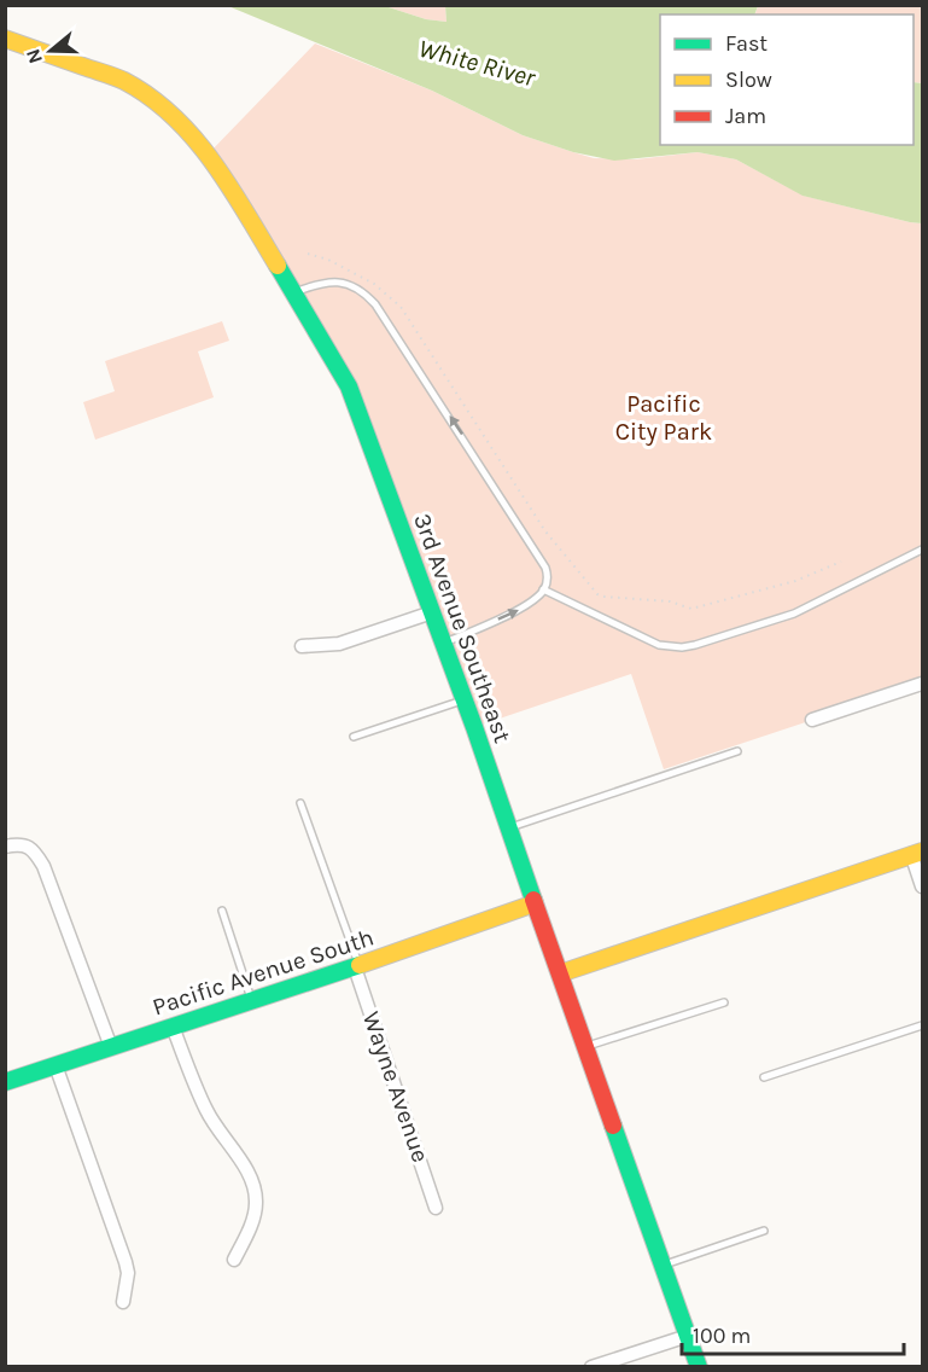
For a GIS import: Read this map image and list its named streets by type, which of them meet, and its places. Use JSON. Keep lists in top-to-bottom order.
{
  "streets": {
    "street": ["3rd Avenue Southeast", "Pacific Avenue South", "Wayne Avenue"]
  },
  "crossings": [
    ["3rd Avenue Southeast", "Pacific Avenue South"],
    ["Pacific Avenue South", "Wayne Avenue"]
  ],
  "water": ["White River"],
  "parks": ["Pacific City Park"],
  "legend": ["Fast", "Slow", "Jam"],
  "scale_bar": "100 m",
  "north": "left"
}
